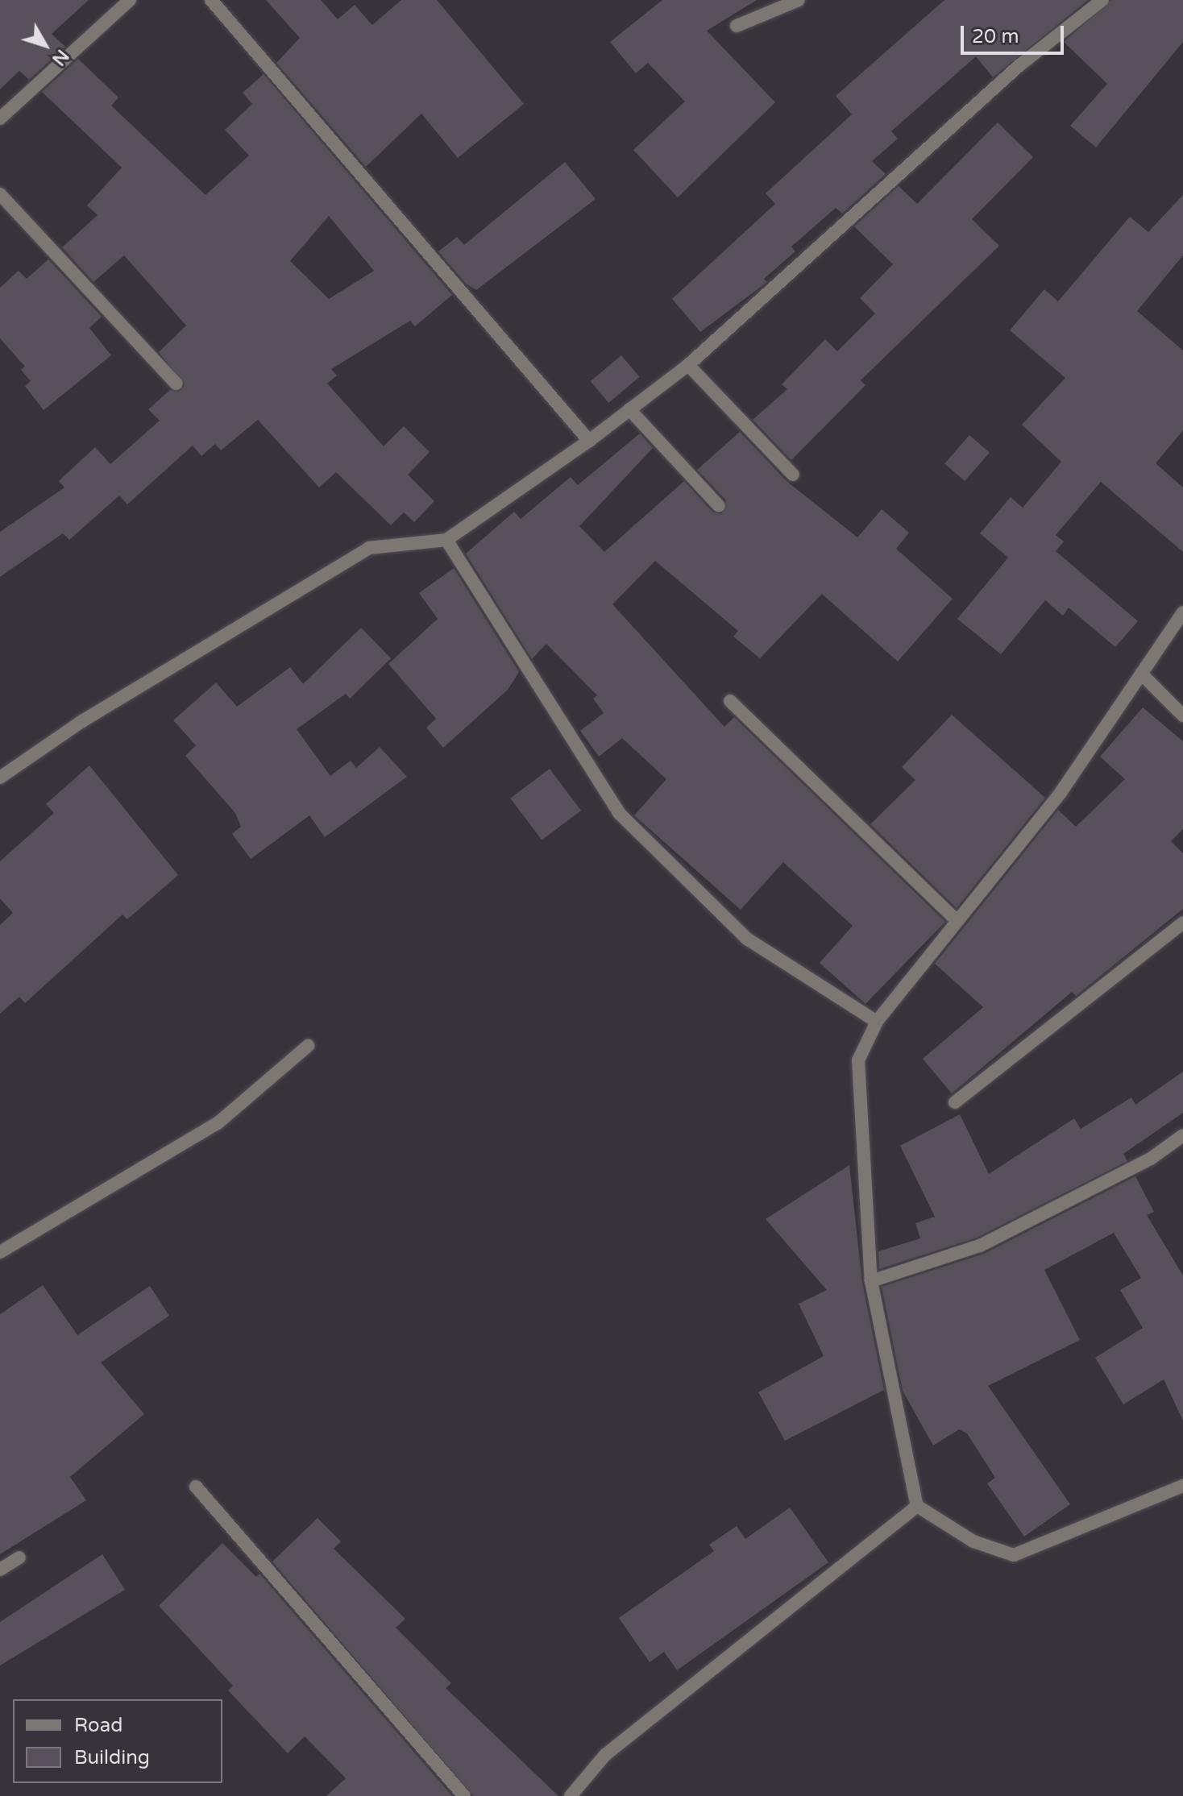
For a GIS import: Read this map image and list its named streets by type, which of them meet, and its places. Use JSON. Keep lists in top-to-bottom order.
{
  "legend": ["Road", "Building"],
  "scale_bar": "20 m",
  "north": "bottom right"
}
